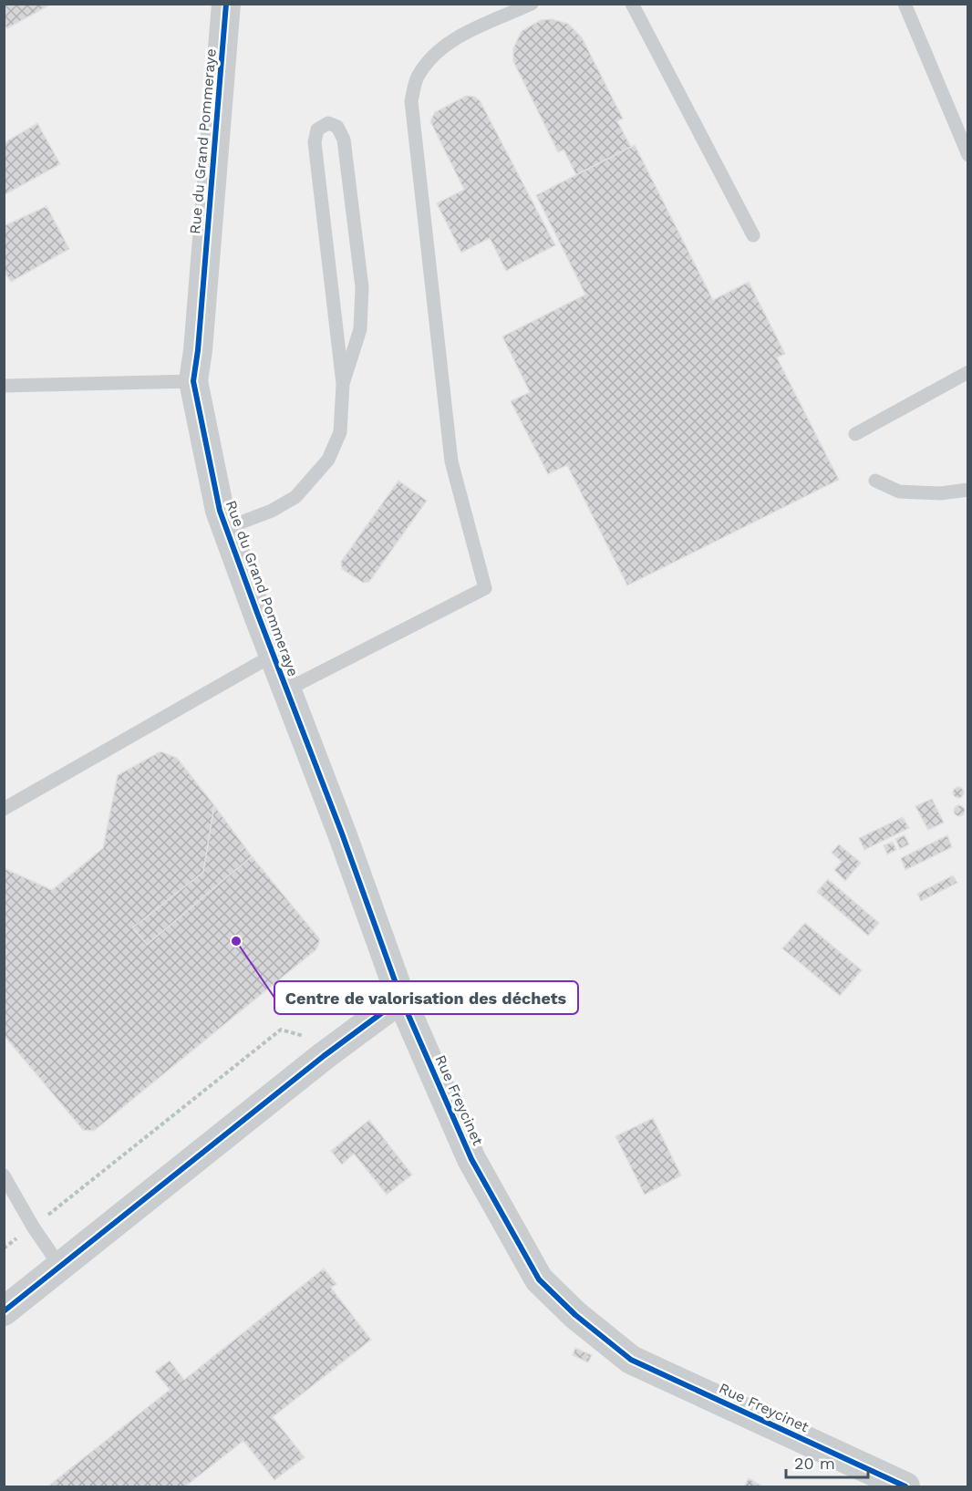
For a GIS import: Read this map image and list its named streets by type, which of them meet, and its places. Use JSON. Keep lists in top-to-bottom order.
{
  "streets": {
    "street": ["Rue du Grand Pommeraye", "Rue Freycinet"]
  },
  "crossings": [
    ["Rue du Grand Pommeraye", "Rue Freycinet"]
  ],
  "places": ["Centre de valorisation des déchets"],
  "scale_bar": "20 m"
}
